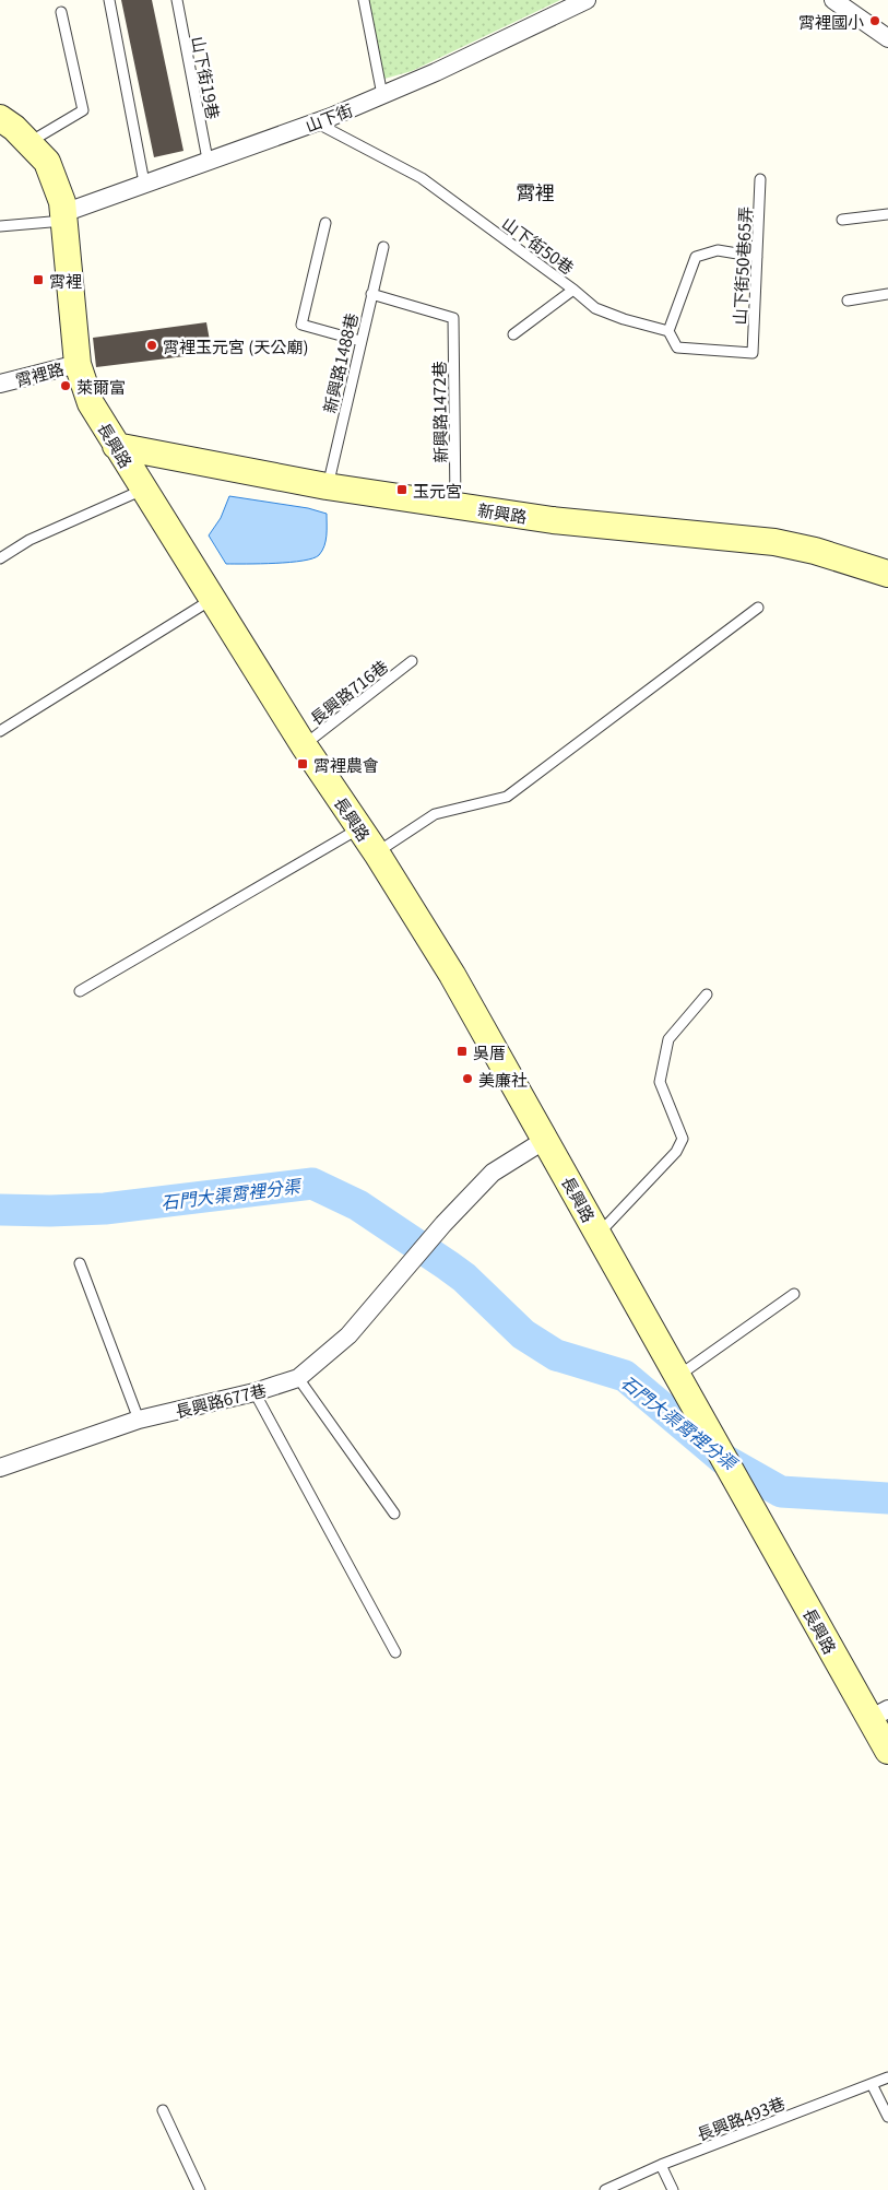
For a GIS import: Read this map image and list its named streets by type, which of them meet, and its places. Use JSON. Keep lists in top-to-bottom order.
{
  "streets": {
    "main road": ["長興路", "新興路"],
    "street": ["山下街", "霄裡路", "長興路677巷"],
    "lane": [
      "山下街19巷",
      "山下街50巷",
      "山下街50巷65弄",
      "新興路1488巷",
      "新興路1472巷",
      "長興路716巷",
      "長興路493巷"
    ]
  },
  "crossings": [
    ["山下街19巷", "山下街"],
    ["山下街", "山下街50巷"],
    ["山下街", "長興路"],
    ["山下街50巷", "山下街50巷65弄"],
    ["新興路1488巷", "新興路1472巷"],
    ["新興路1488巷", "新興路"],
    ["霄裡路", "長興路"],
    ["新興路1472巷", "新興路"],
    ["長興路", "新興路"],
    ["長興路", "長興路716巷"],
    ["長興路", "長興路677巷"]
  ],
  "districts": ["霄裡"],
  "water": ["石門大渠霄裡分渠"],
  "places": {
    "other": [
      "霄裡國小",
      "霄裡玉元宮 (天公廟)",
      "萊爾富",
      "美廉社"
    ],
    "transit": [
      "霄裡",
      "玉元宮",
      "霄裡農會",
      "吳厝"
    ]
  }
}
